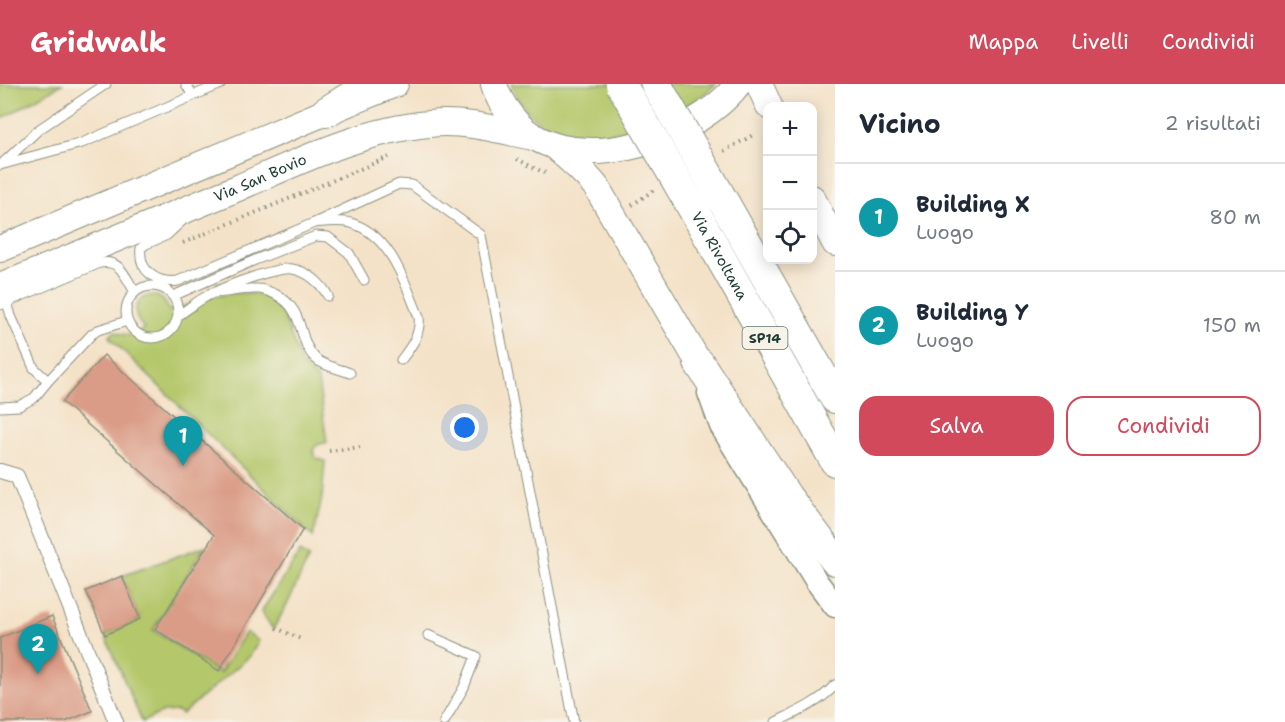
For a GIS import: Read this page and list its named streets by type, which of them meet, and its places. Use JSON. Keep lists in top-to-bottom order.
{
  "streets": {
    "highway": ["Via Rivoltana", "SP14"],
    "main road": ["Via San Bovio"]
  },
  "page": {
    "header": "Gridwalk",
    "nav": ["Mappa", "Livelli", "Condividi"],
    "heading": ["Vicino", "2 risultati"],
    "map_buttons": ["+", "−"],
    "list": [
      {
        "mark": "1",
        "name": "Building X",
        "note": "Luogo",
        "value": "80 m"
      },
      {
        "mark": "2",
        "name": "Building Y",
        "note": "Luogo",
        "value": "150 m"
      }
    ],
    "buttons": ["Salva", "Condividi"],
    "pins": ["1", "2"]
  }
}
